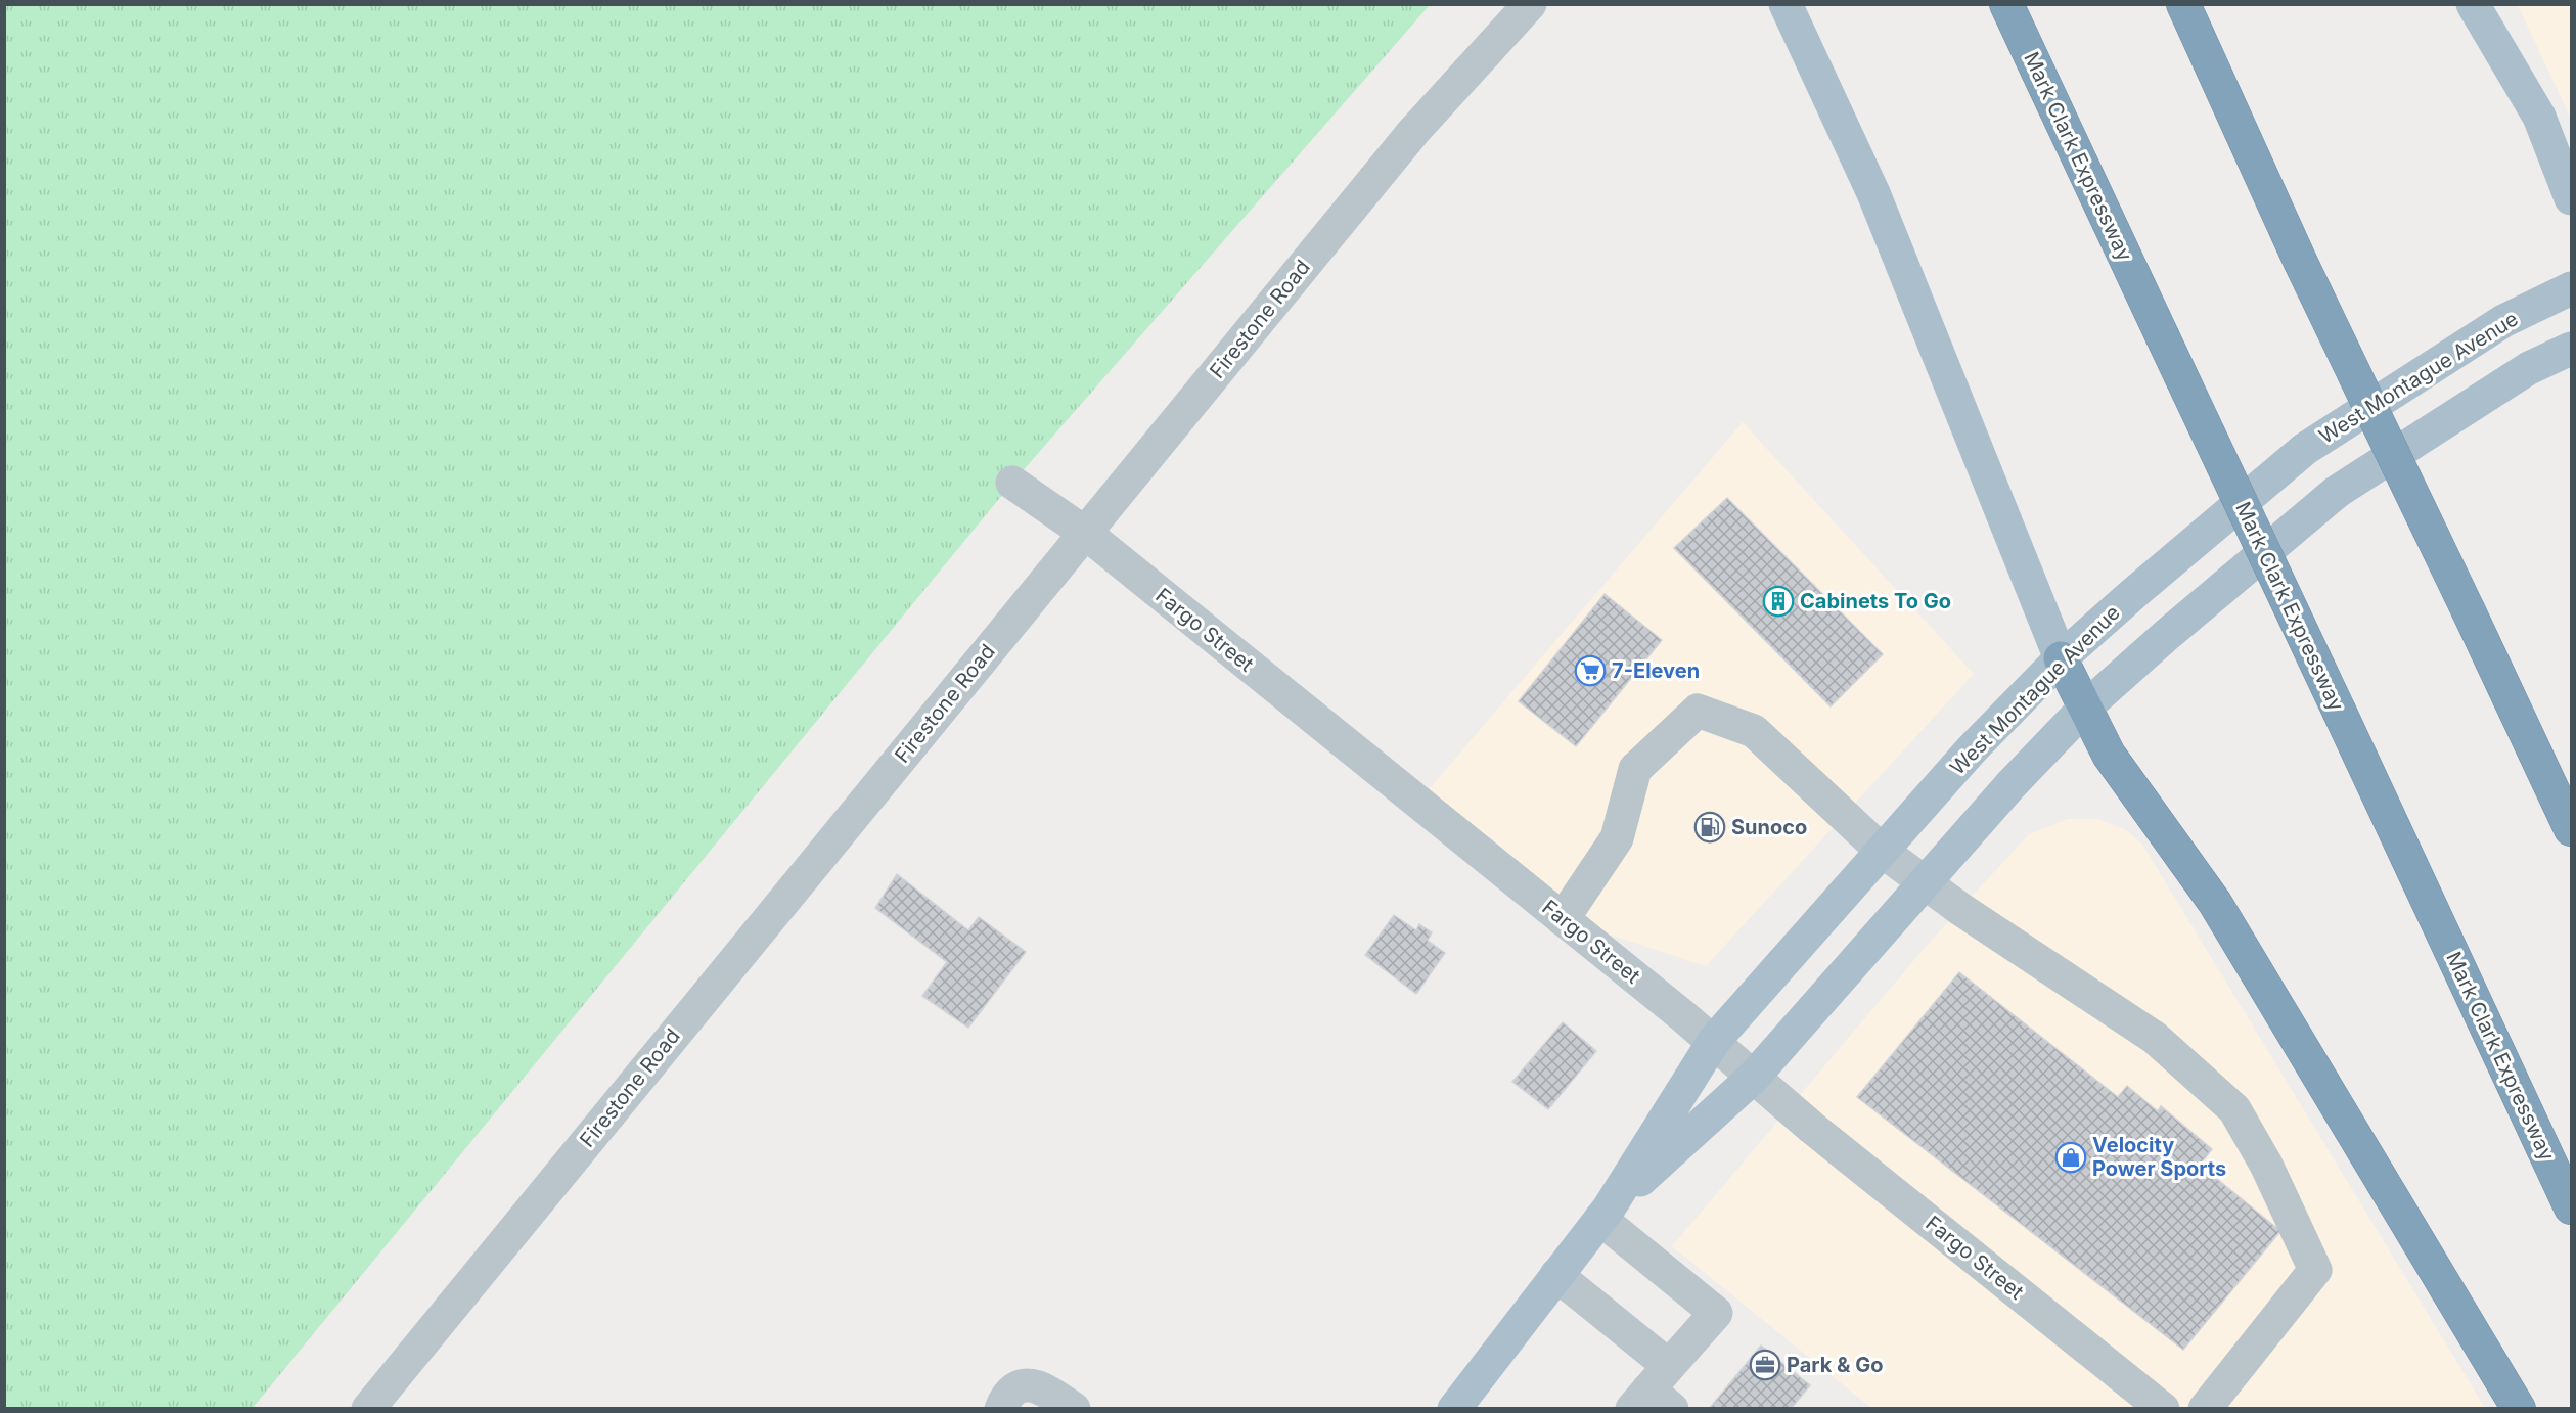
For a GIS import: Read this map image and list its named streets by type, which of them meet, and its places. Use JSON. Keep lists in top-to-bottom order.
{
  "streets": {
    "highway": ["Mark Clark Expressway"],
    "main road": ["West Montague Avenue"],
    "street": ["Firestone Road", "Fargo Street"]
  },
  "crossings": [
    ["Firestone Road", "Fargo Street"],
    ["West Montague Avenue", "Fargo Street"]
  ],
  "places": {
    "building": ["Cabinets To Go"],
    "supermarket": ["7-Eleven"],
    "fuel station": ["Sunoco"],
    "shop": ["Velocity Power Sports"],
    "office": ["Park & Go"]
  }
}
